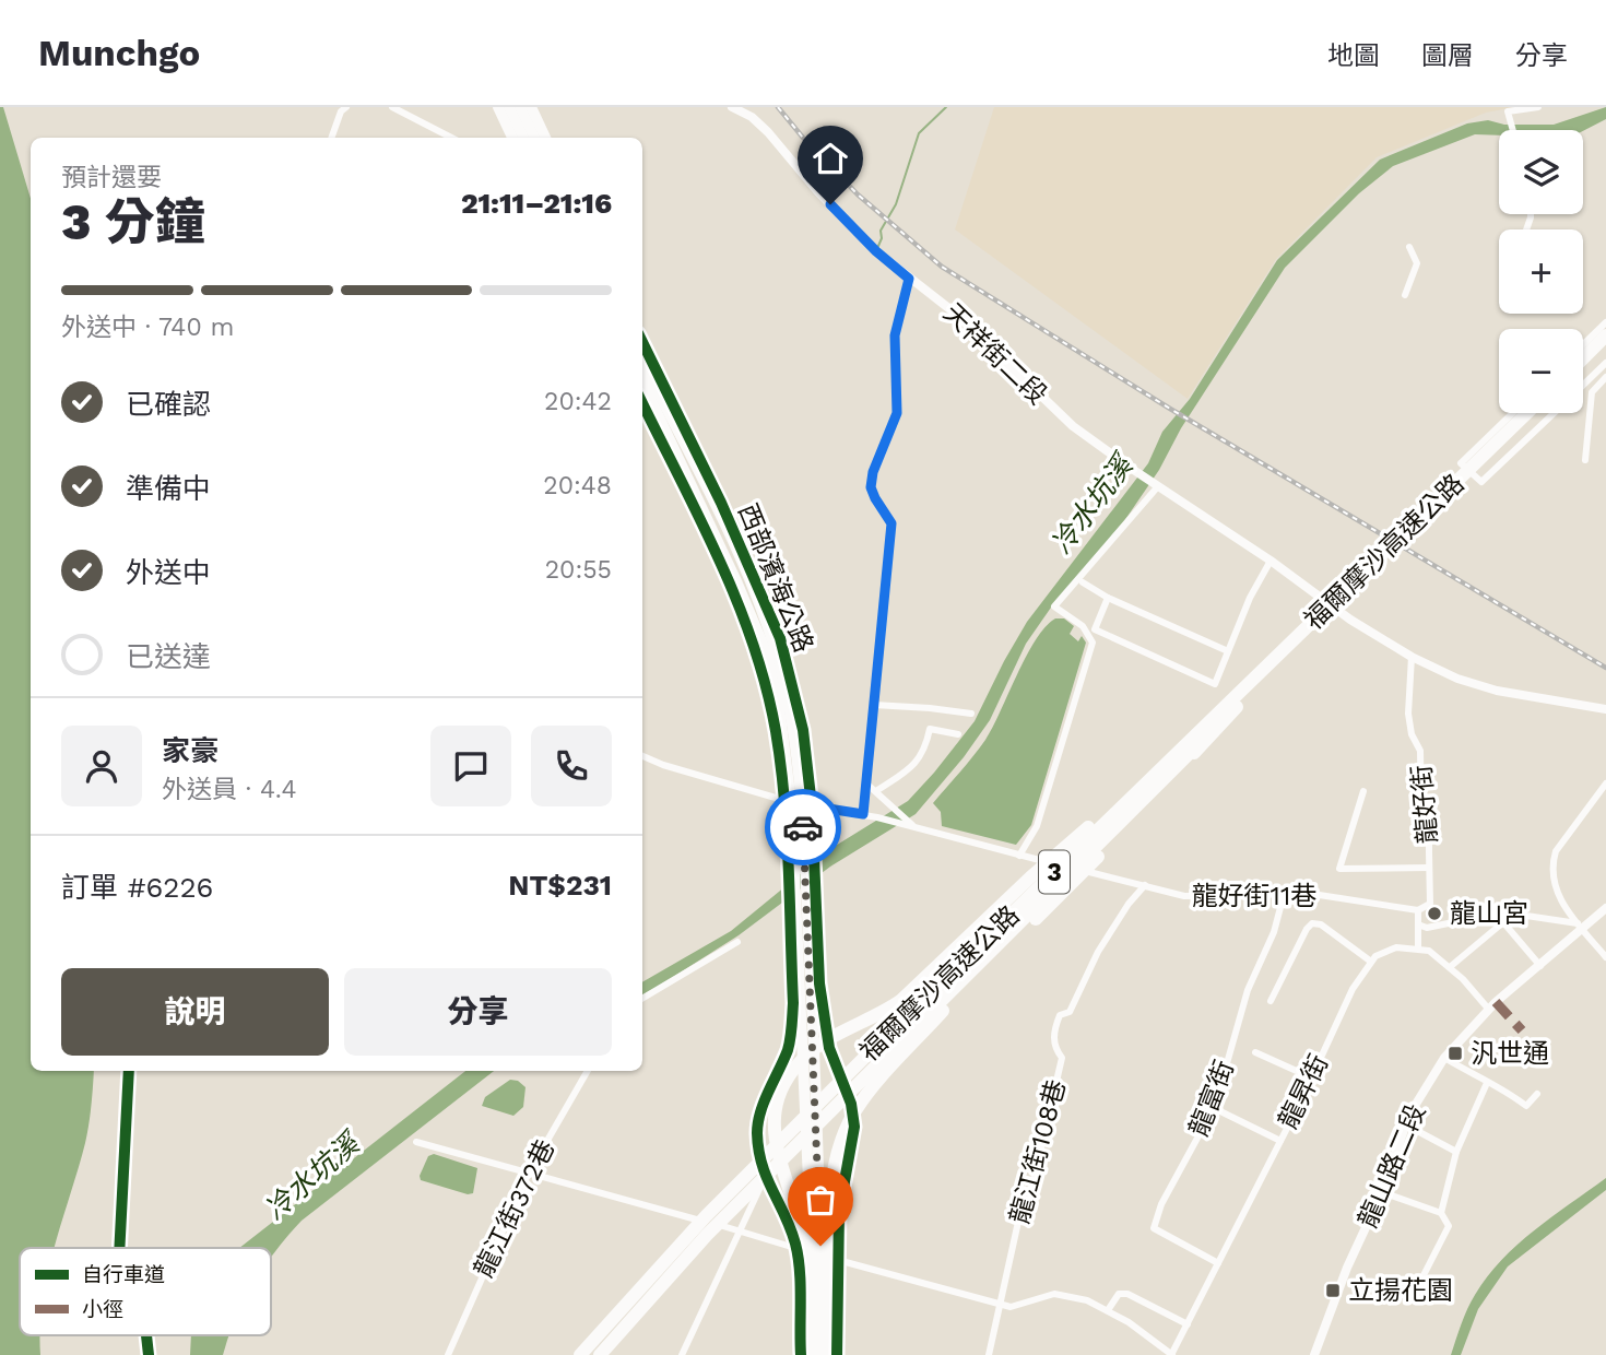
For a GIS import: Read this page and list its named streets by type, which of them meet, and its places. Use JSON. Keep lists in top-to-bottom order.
{
  "streets": {
    "highway": ["福爾摩沙高速公路", "3"],
    "main road": ["西部濱海公路"],
    "street": [
      "天祥街二段",
      "龍好街",
      "龍好街11巷",
      "龍昇街",
      "龍富街",
      "龍江街108巷",
      "龍山路二段",
      "龍江街372巷"
    ]
  },
  "crossings": [
    ["西部濱海公路", "龍好街11巷"],
    ["龍好街", "龍好街11巷"],
    ["龍好街11巷", "龍富街"],
    ["龍好街11巷", "龍江街108巷"],
    ["龍昇街", "龍富街"]
  ],
  "water": ["冷水坑溪"],
  "places": {
    "other": ["龍山宮"],
    "transit": ["汎世通", "立揚花園"]
  },
  "legend": ["自行車道", "小徑"],
  "page": {
    "header": "Munchgo",
    "nav": ["地圖", "圖層", "分享"],
    "map_buttons": ["+", "−"],
    "heading": ["3 分鐘", "預計還要", "21:11–21:16"],
    "panel": [
      "家豪",
      "外送員 · 4.4",
      "訂單 #6226",
      "NT$231"
    ],
    "bar": "外送中 · 740 m",
    "list": [
      ["已確認", "20:42"],
      ["準備中", "20:48"],
      ["外送中", "20:55"],
      "已送達"
    ],
    "buttons": ["說明", "分享"]
  }
}
